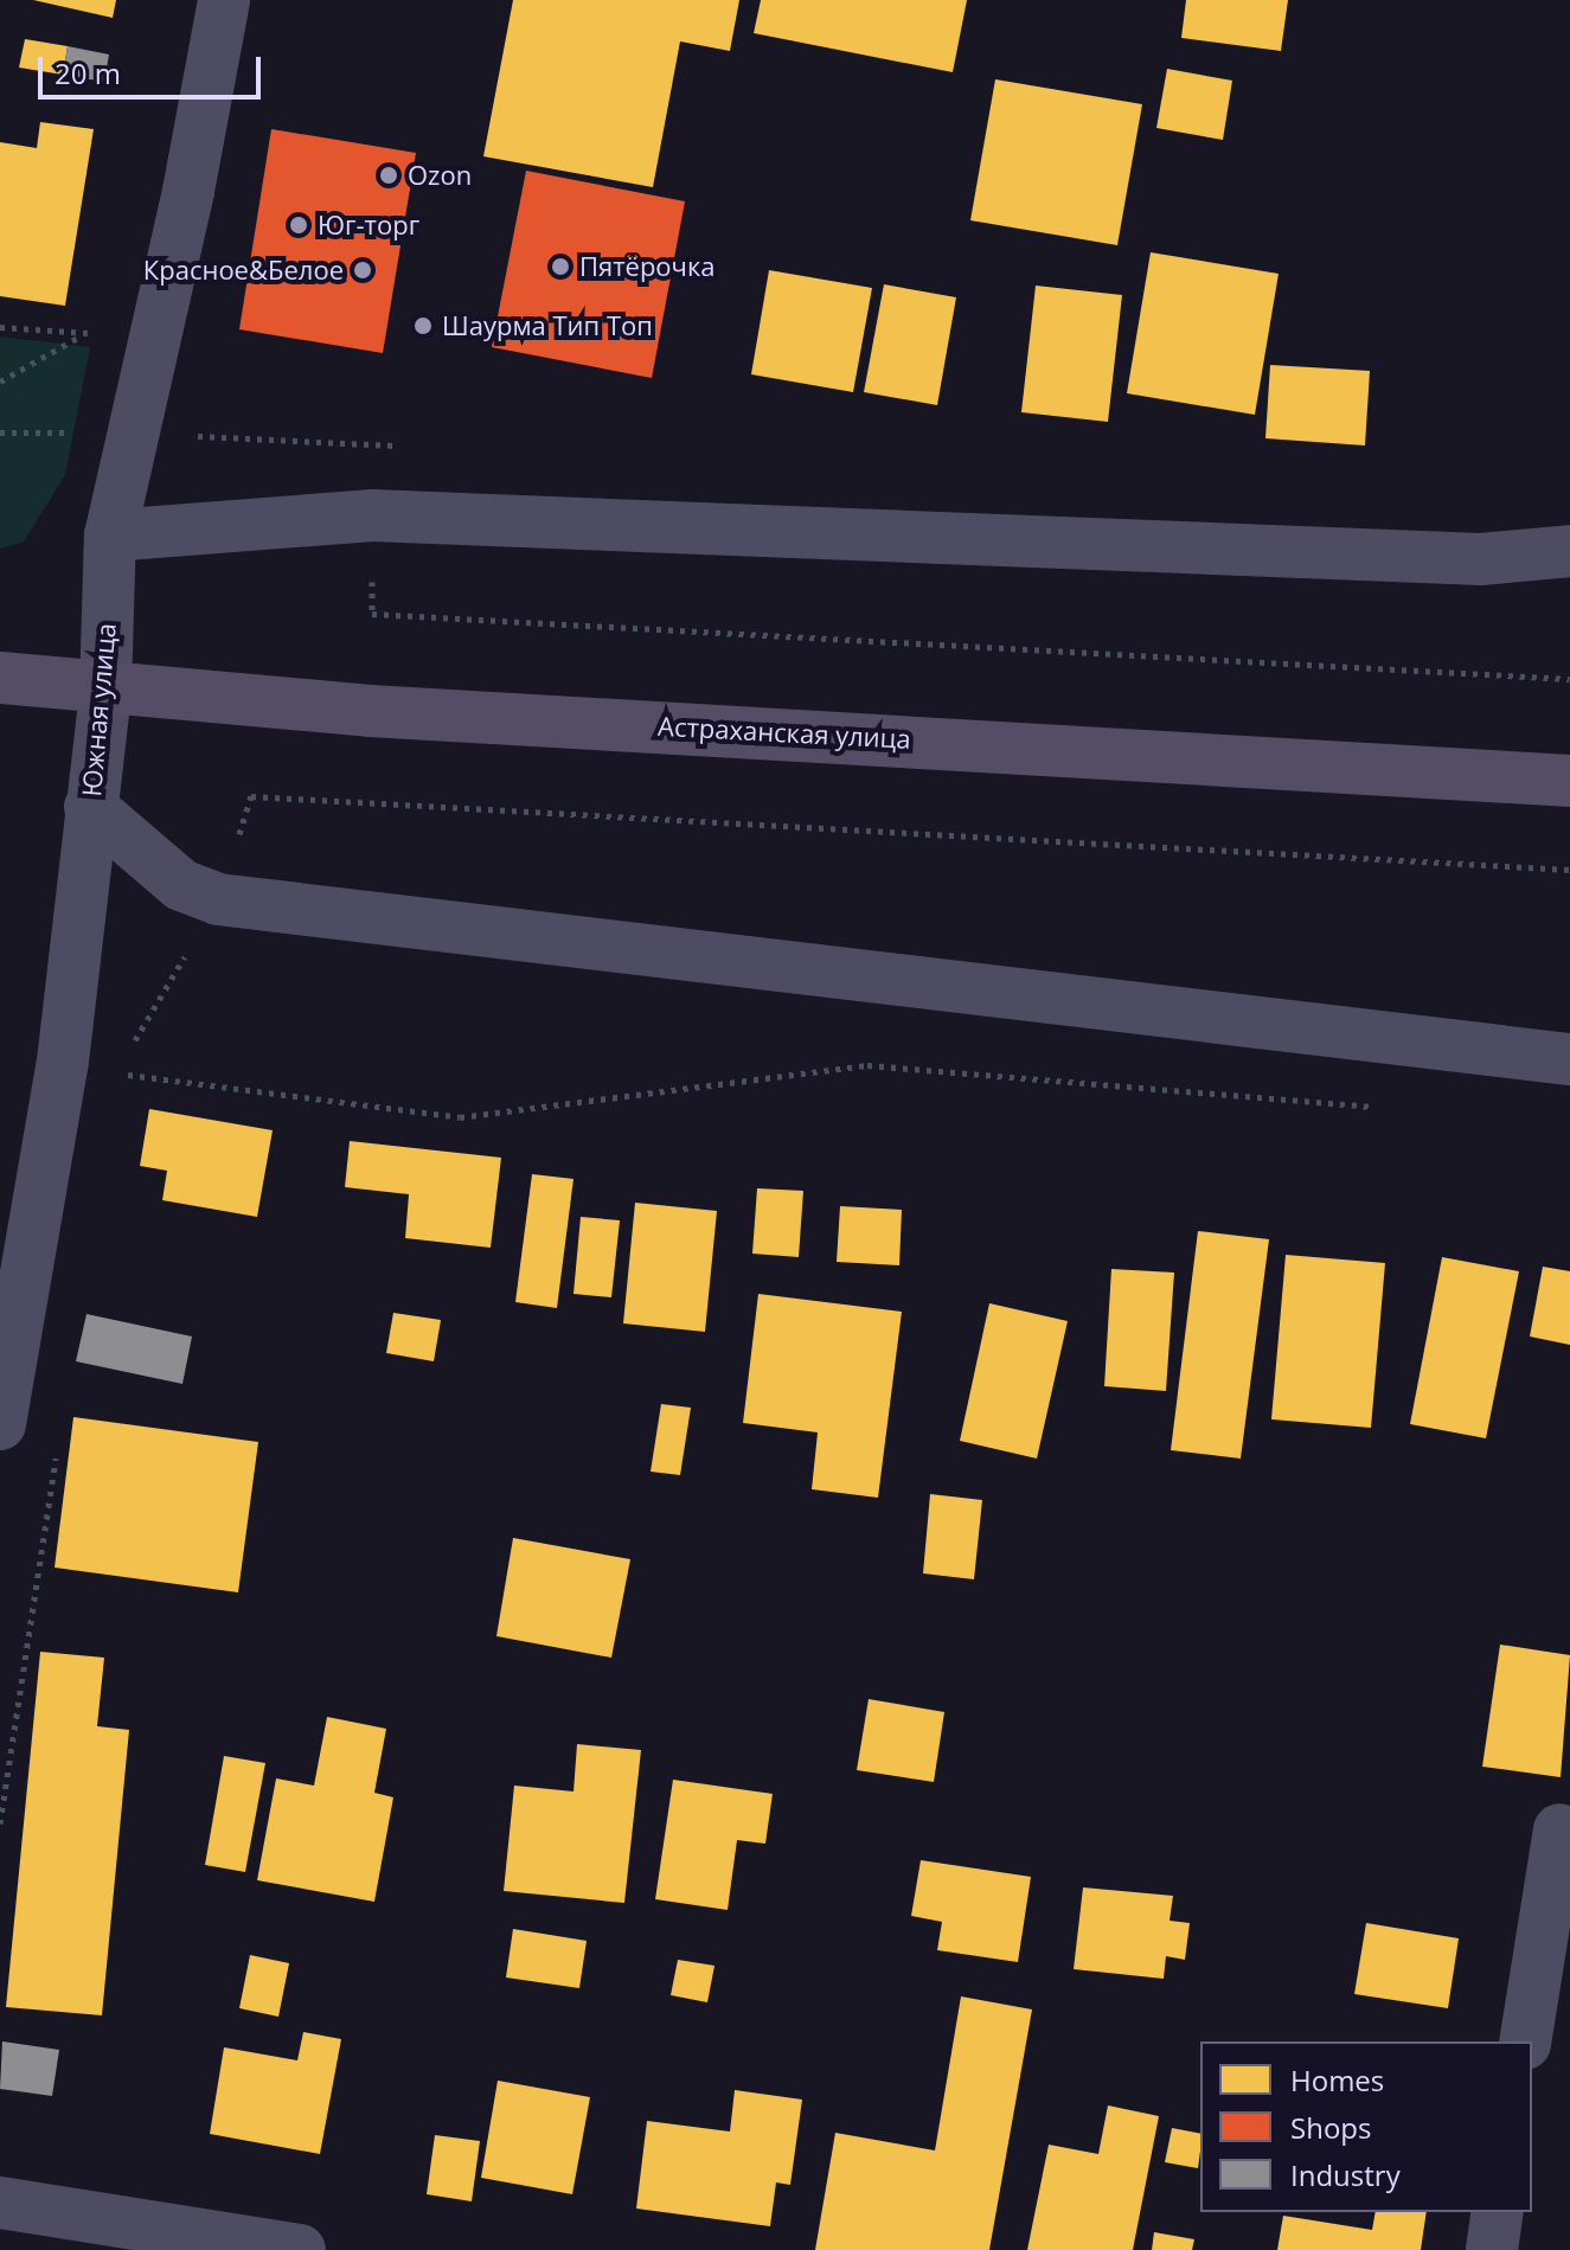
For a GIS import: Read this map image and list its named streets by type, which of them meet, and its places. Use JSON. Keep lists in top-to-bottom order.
{
  "streets": {
    "main road": ["Астраханская улица"],
    "street": ["Южная улица"]
  },
  "crossings": [
    ["Южная улица", "Астраханская улица"]
  ],
  "places": [
    "Ozon",
    "Юг-торг",
    "Пятёрочка",
    "Красное&Белое",
    "Шаурма Тип Топ"
  ],
  "legend": ["Homes", "Shops", "Industry"],
  "scale_bar": "20 m"
}
